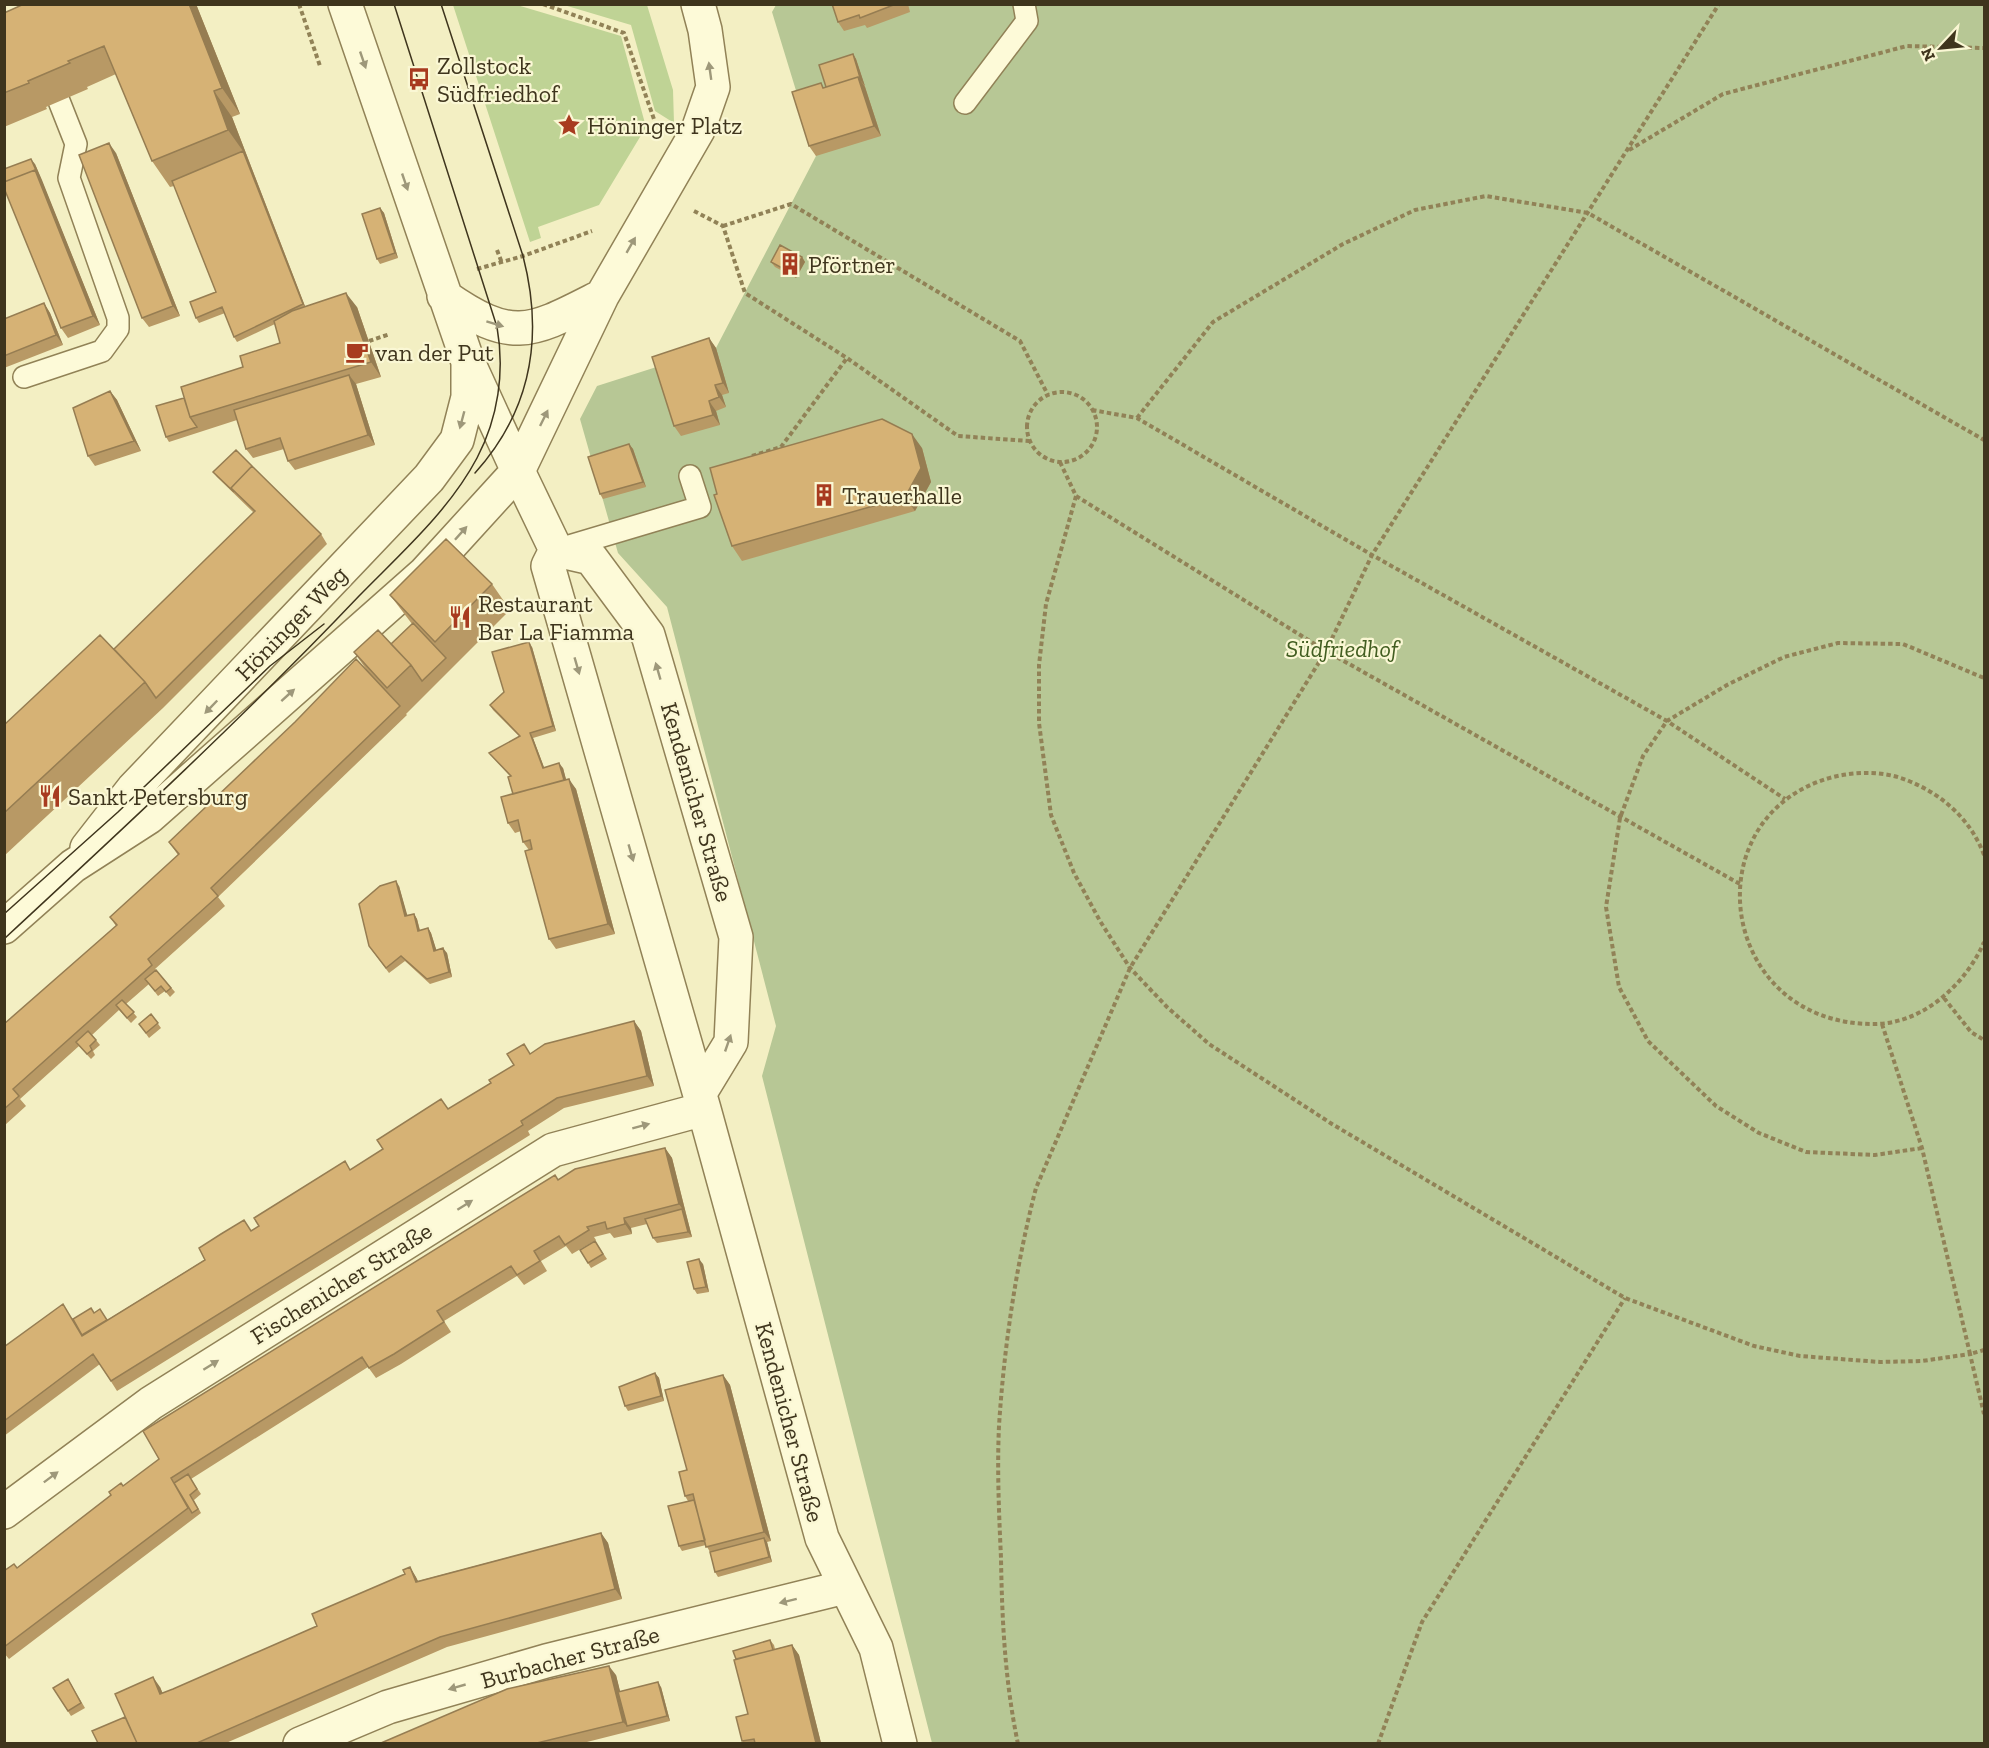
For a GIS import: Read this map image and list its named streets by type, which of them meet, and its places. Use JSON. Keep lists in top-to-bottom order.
{
  "streets": {
    "street": [
      "Höninger Weg",
      "Kendenicher Straße",
      "Fischenicher Straße",
      "Burbacher Straße"
    ]
  },
  "crossings": [
    ["Kendenicher Straße", "Fischenicher Straße"],
    ["Kendenicher Straße", "Burbacher Straße"]
  ],
  "one_way": ["Fischenicher Straße", "Burbacher Straße"],
  "parks": ["Südfriedhof"],
  "places": {
    "bus stop": ["Zollstock Südfriedhof"],
    "place": ["Höninger Platz"],
    "building": ["Pförtner", "Trauerhalle"],
    "cafe": ["van der Put"],
    "restaurant": ["Restaurant Bar La Fiamma", "Sankt Petersburg"]
  },
  "north": "bottom left"
}
